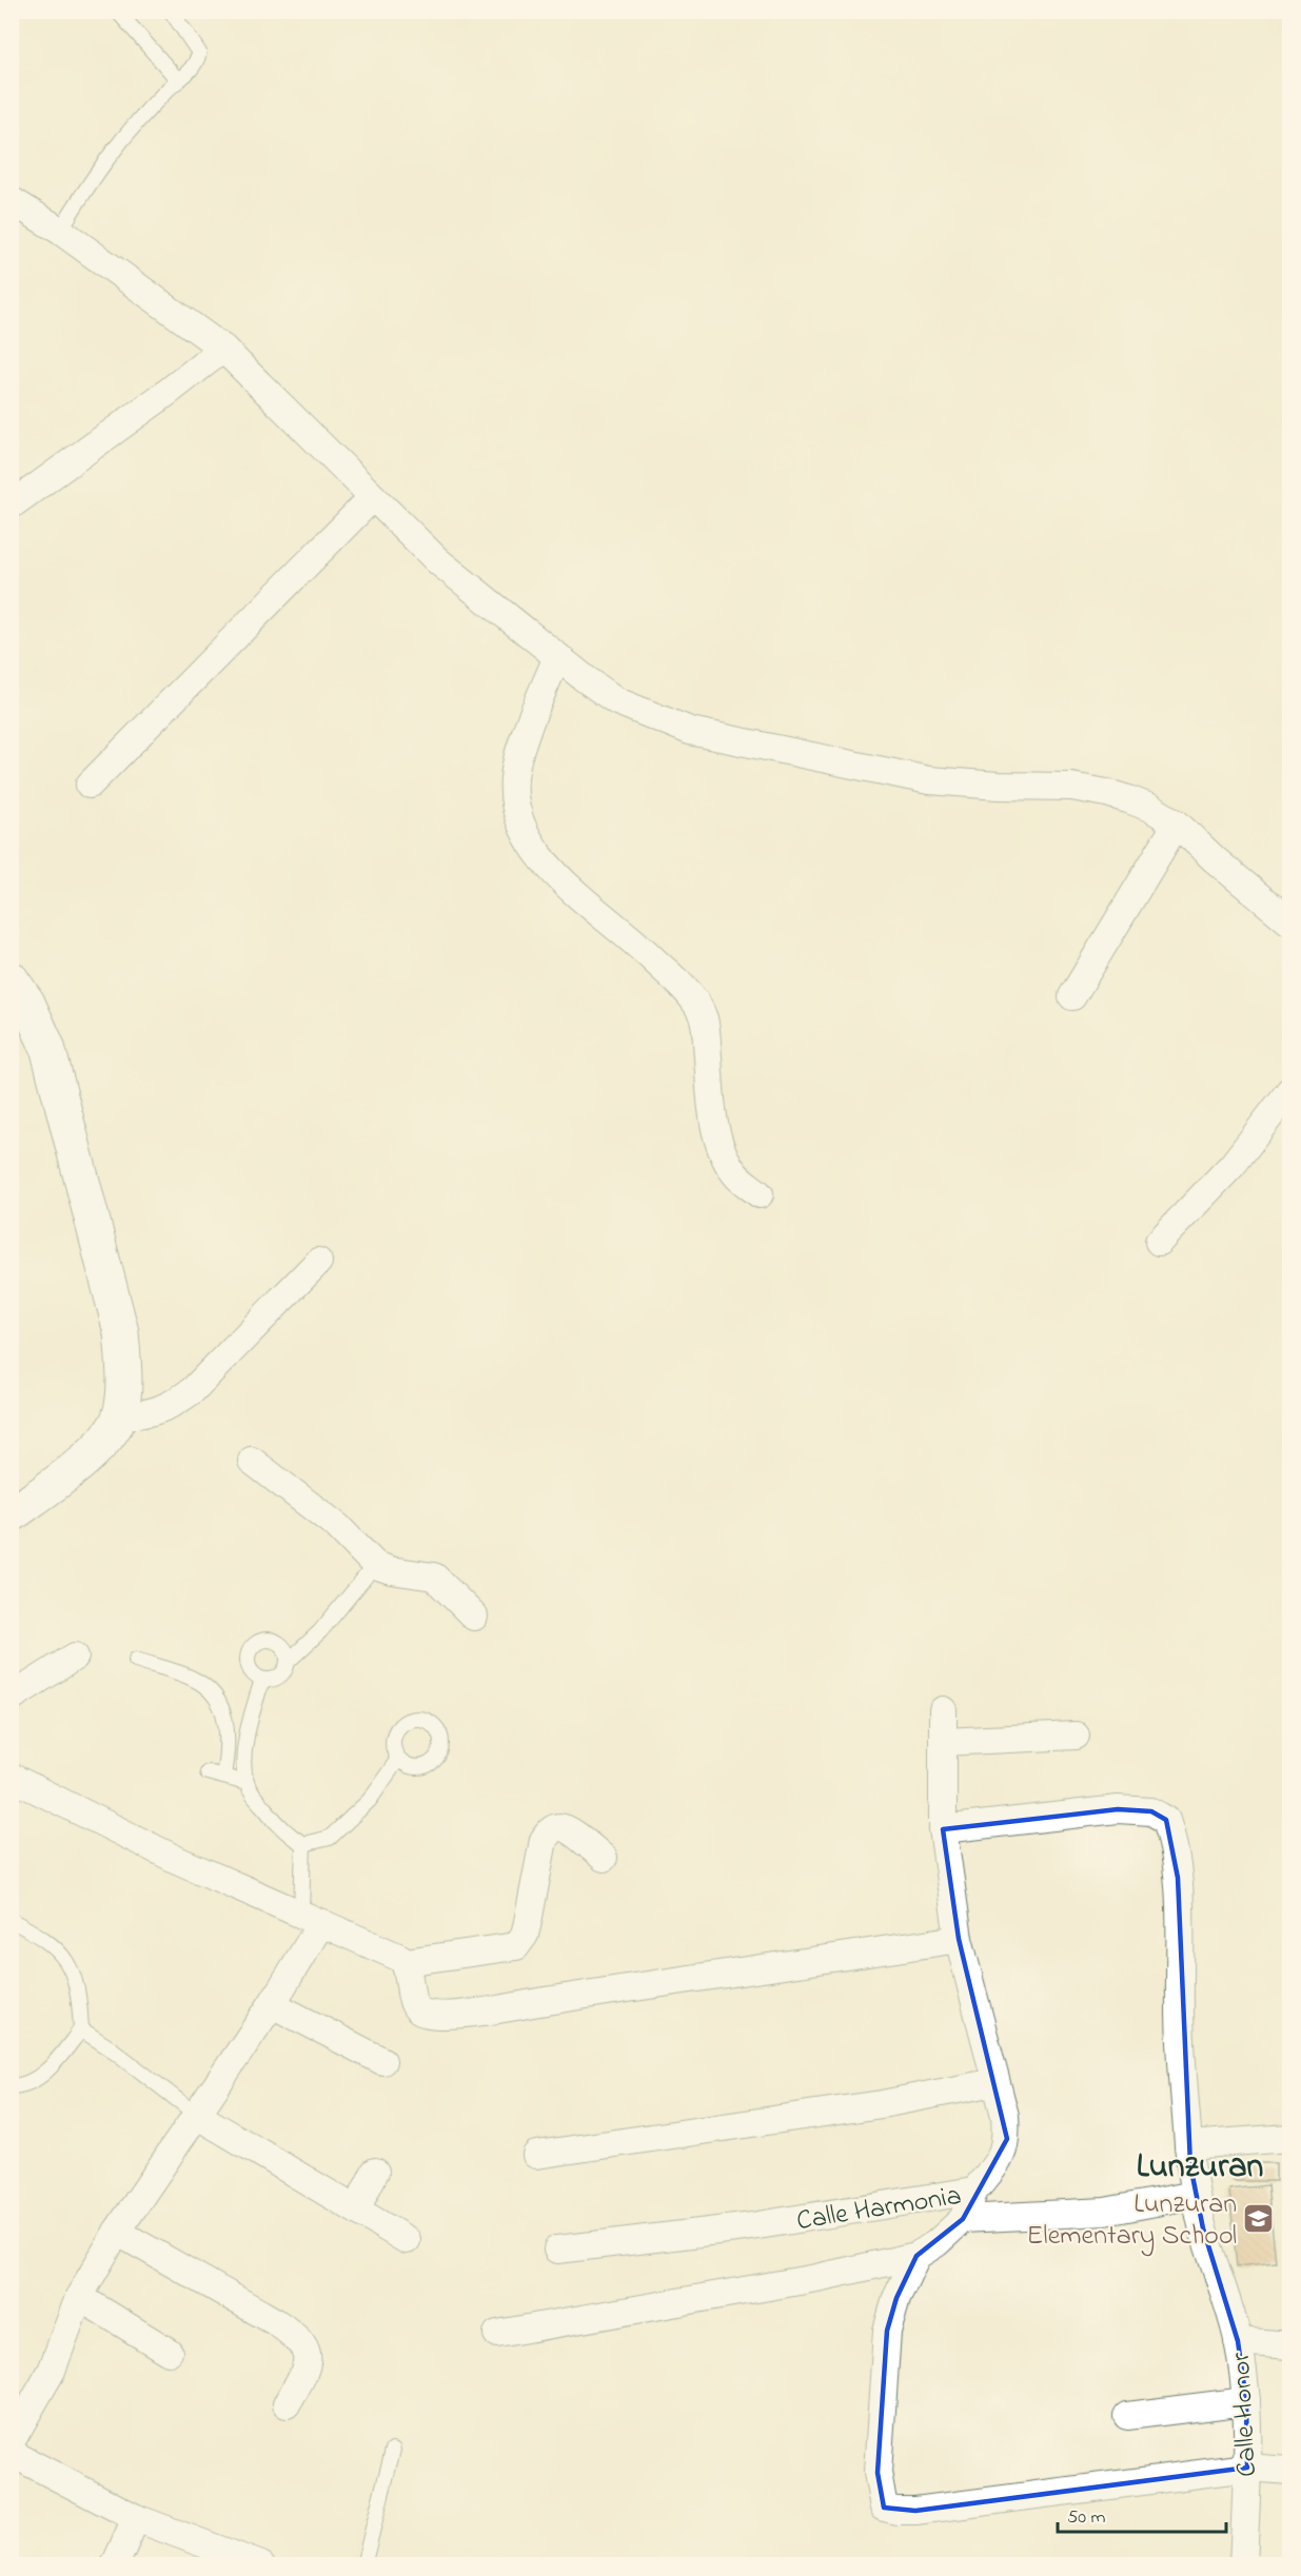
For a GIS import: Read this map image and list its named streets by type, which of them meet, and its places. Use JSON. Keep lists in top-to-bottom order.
{
  "streets": {
    "street": ["Calle Harmonia", "Calle Honor"]
  },
  "crossings": [
    ["Calle Harmonia", "Calle Honor"]
  ],
  "districts": ["Lunzuran"],
  "places": {
    "school or university": ["Lunzuran Elementary School"]
  },
  "scale_bar": "50 m"
}
